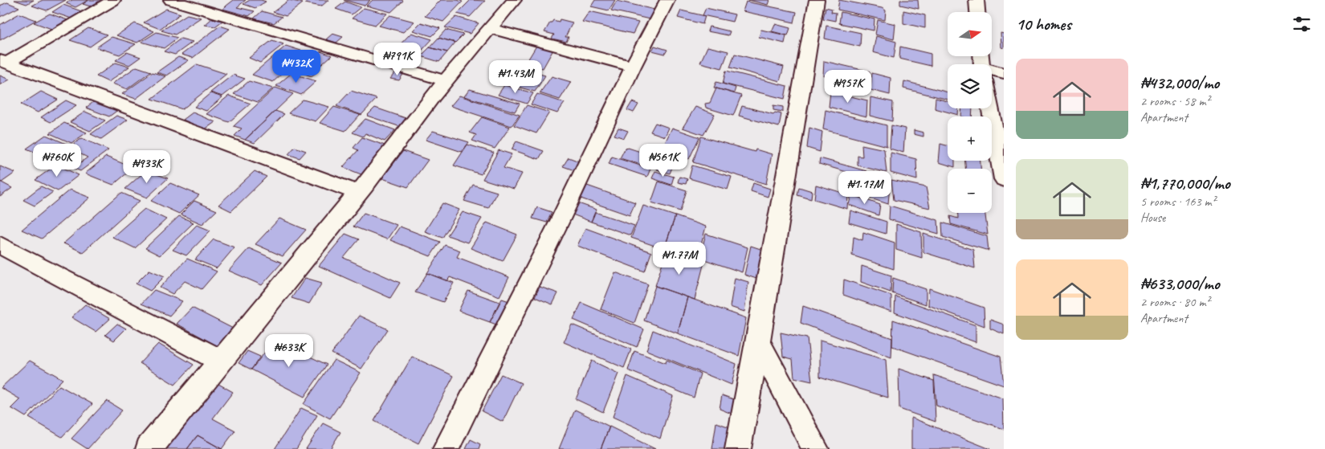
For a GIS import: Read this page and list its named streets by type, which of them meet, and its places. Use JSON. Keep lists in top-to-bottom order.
{
  "north": "right",
  "page": {
    "heading": "10 homes",
    "map_buttons": ["+", "−"],
    "price": [
      "₦791K",
      "₦432K",
      "₦1.43M",
      "₦957K",
      "₦760K",
      "₦561K",
      "₦933K",
      "₦1.17M",
      "₦1.77M",
      "₦633K"
    ],
    "list": [
      {
        "name": "₦432,000/mo",
        "note": "2 rooms · 58 m² · Apartment"
      },
      {
        "name": "₦1,770,000/mo",
        "note": "5 rooms · 163 m² · House"
      },
      {
        "name": "₦633,000/mo",
        "note": "2 rooms · 80 m² · Apartment"
      }
    ]
  }
}
